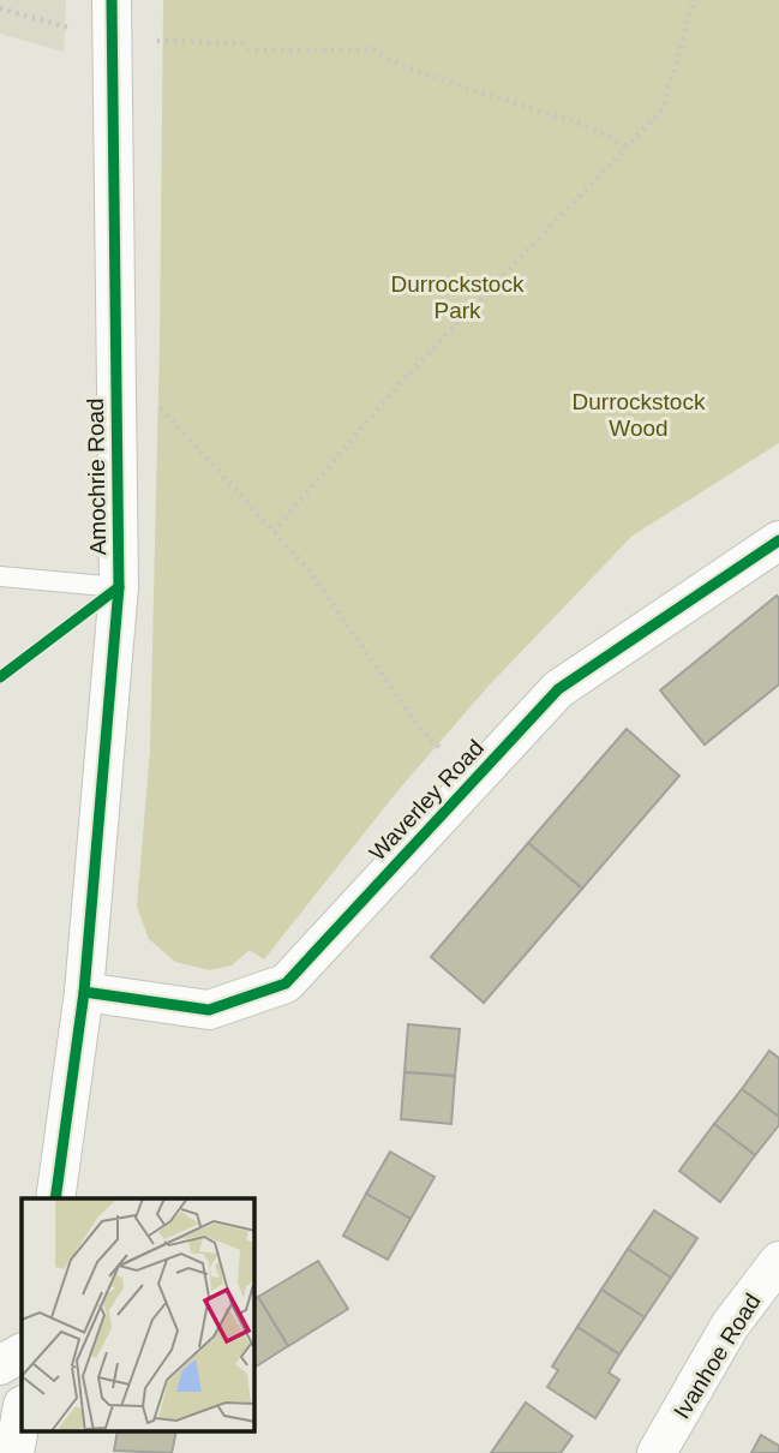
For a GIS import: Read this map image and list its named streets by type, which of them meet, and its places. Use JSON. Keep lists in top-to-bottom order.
{
  "streets": {
    "street": ["Amochrie Road", "Waverley Road", "Ivanhoe Road"]
  },
  "crossings": [
    ["Amochrie Road", "Waverley Road"]
  ],
  "parks": ["Durrockstock Park", "Durrockstock Wood"]
}
